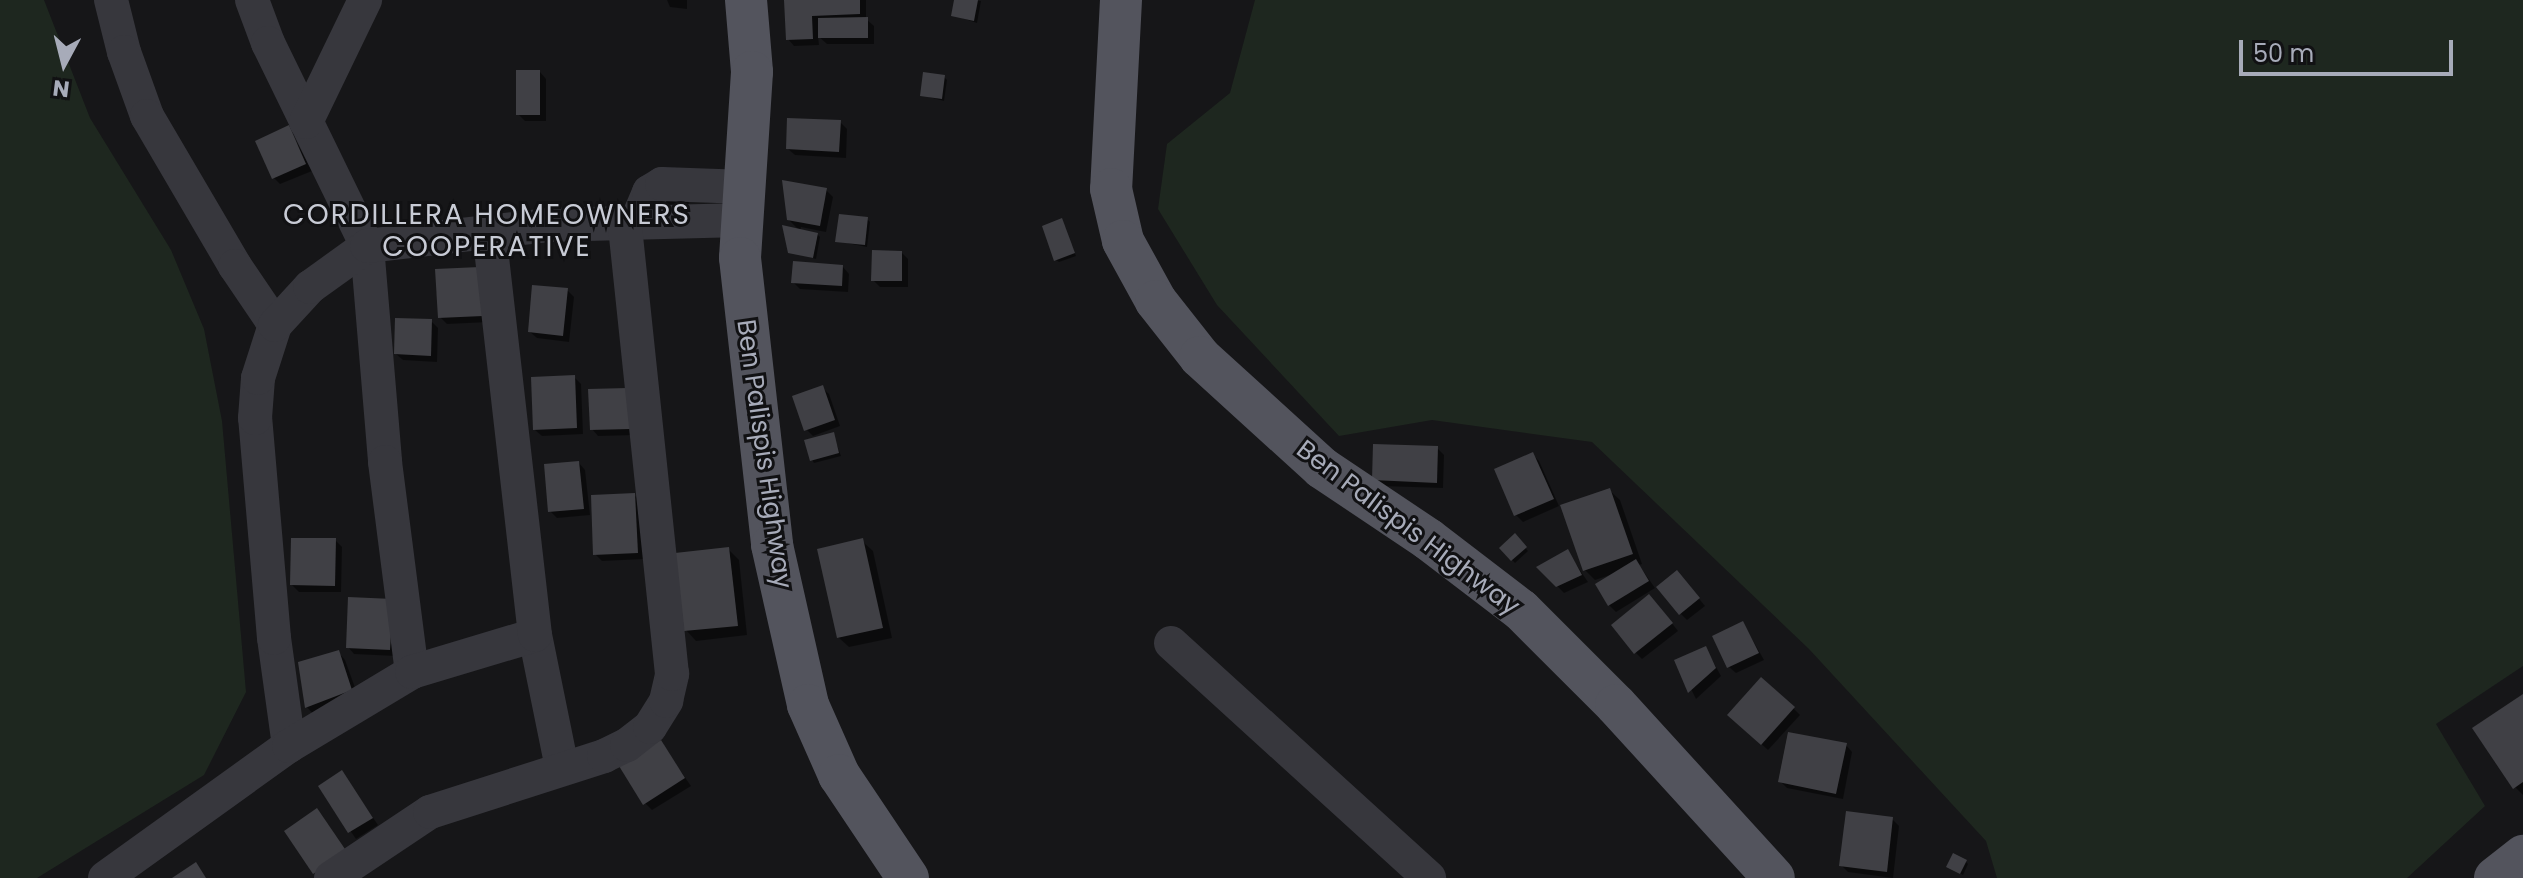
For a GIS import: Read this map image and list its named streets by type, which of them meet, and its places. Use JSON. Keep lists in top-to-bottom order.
{
  "streets": {
    "main road": ["Ben Palispis Highway"]
  },
  "districts": ["CORDILLERA HOMEOWNERS COOPERATIVE"],
  "scale_bar": "50 m",
  "north": "bottom"
}
